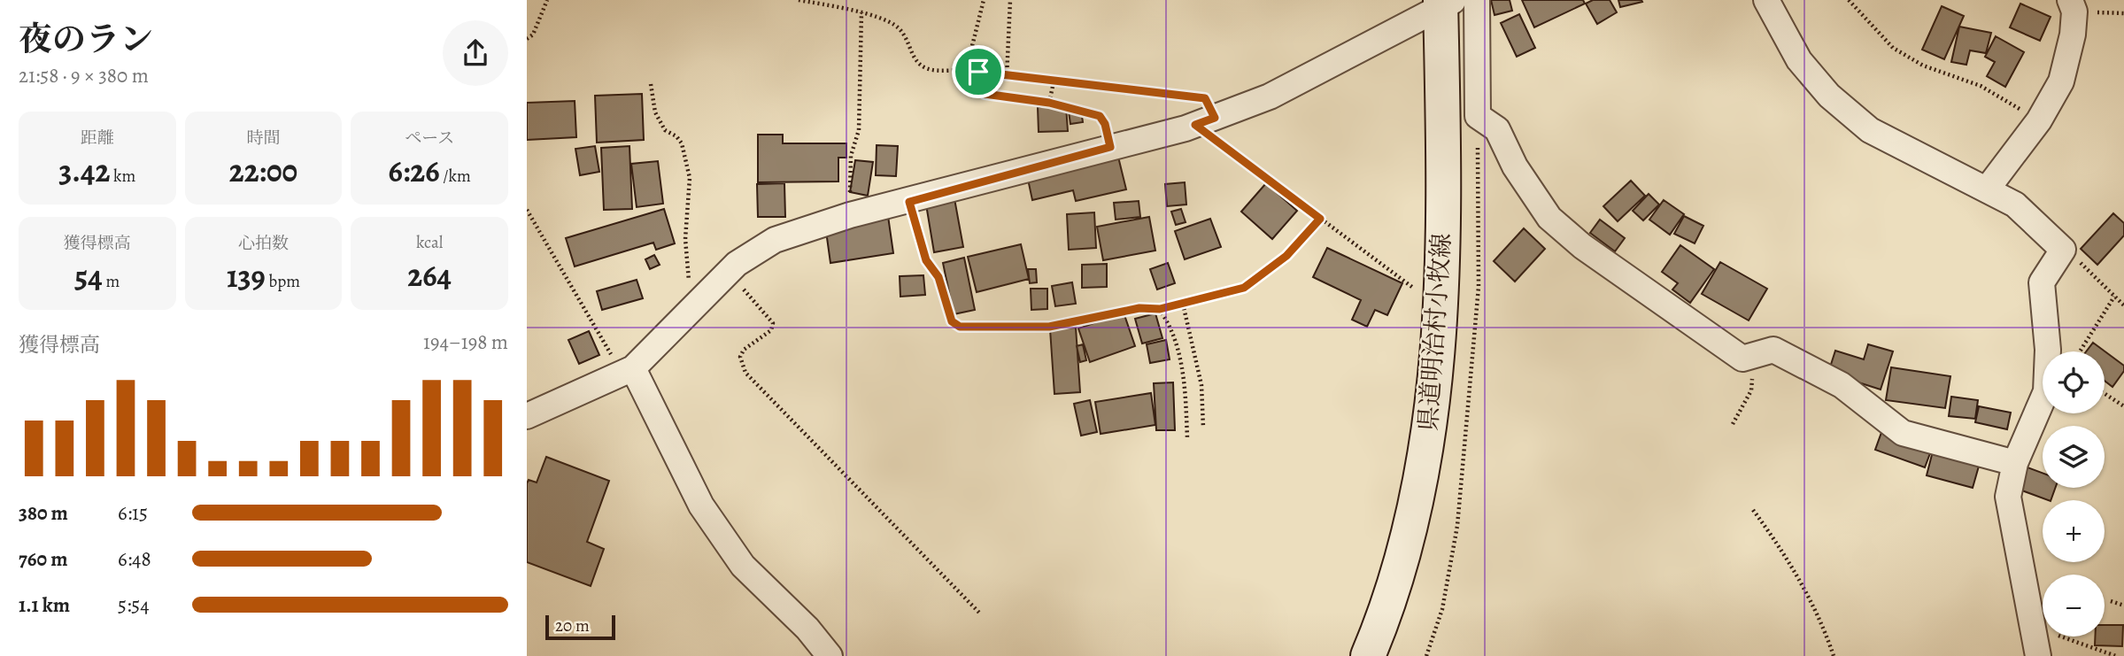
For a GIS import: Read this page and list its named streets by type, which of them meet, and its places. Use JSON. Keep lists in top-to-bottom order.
{
  "streets": {
    "main road": ["県道明治村小牧線"]
  },
  "scale_bar": "20 m",
  "page": {
    "heading": ["夜のラン", "21:58 · 9 × 380 m"],
    "stats": [
      ["距離", "3.42 km"],
      ["時間", "22:00"],
      ["ペース", "6:26 /km"],
      ["獲得標高", "54 m"],
      ["心拍数", "139 bpm"],
      ["kcal", "264"]
    ],
    "chart": ["獲得標高", "194–198 m"],
    "map_buttons": ["+", "−"],
    "list": [
      {
        "name": "380 m",
        "note": "6:15"
      },
      {
        "name": "760 m",
        "note": "6:48"
      },
      {
        "name": "1.1 km",
        "note": "5:54"
      }
    ],
    "scale": "20 m"
  }
}
